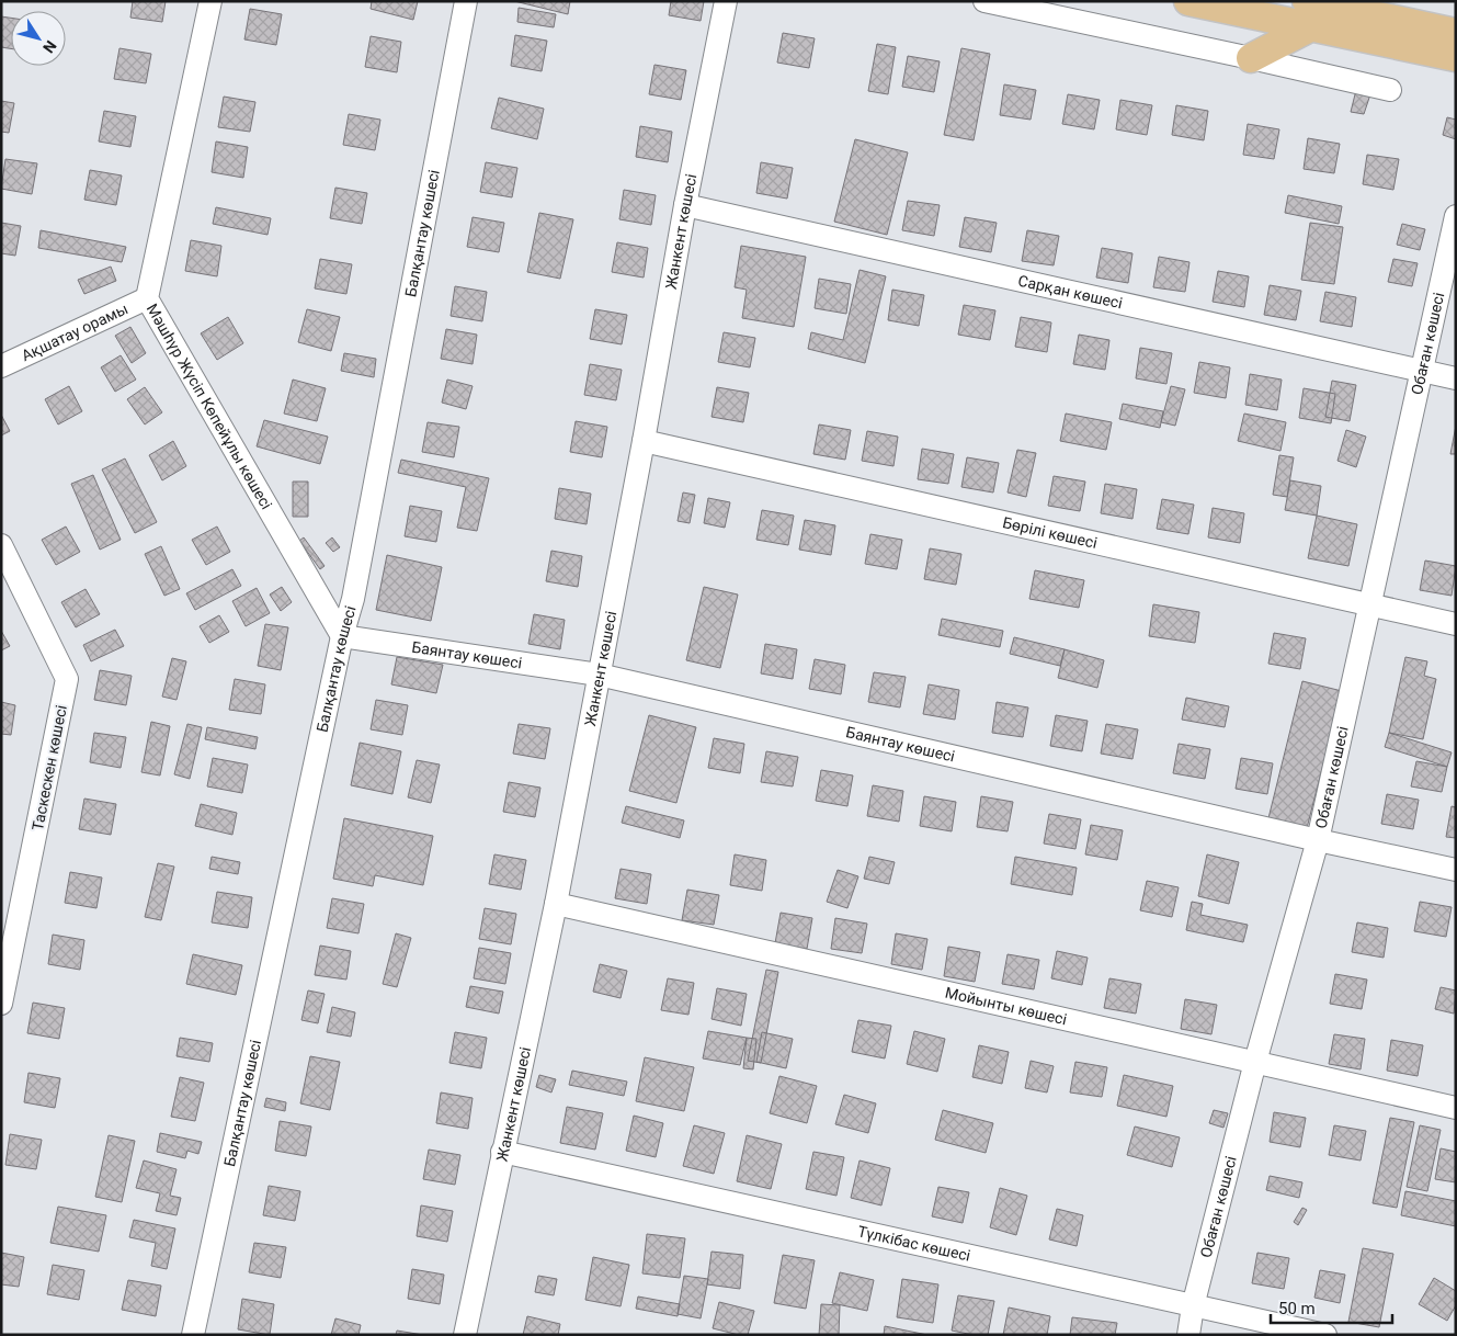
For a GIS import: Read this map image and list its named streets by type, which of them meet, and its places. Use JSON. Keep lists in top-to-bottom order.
{
  "streets": {
    "street": [
      "Жанкент көшесі",
      "Балқантау көшесі",
      "Сарқан көшесі",
      "Ақшатау орамы",
      "Обаған көшесі",
      "Мәшһүр Жүсіп Көпейұлы көшесі",
      "Бөрілі көшесі",
      "Баянтау көшесі",
      "Таскескен көшесі",
      "Мойынты көшесі",
      "Түлкібас көшесі"
    ]
  },
  "crossings": [
    ["Жанкент көшесі", "Сарқан көшесі"],
    ["Жанкент көшесі", "Бөрілі көшесі"],
    ["Жанкент көшесі", "Баянтау көшесі"],
    ["Жанкент көшесі", "Мойынты көшесі"],
    ["Жанкент көшесі", "Түлкібас көшесі"],
    ["Балқантау көшесі", "Мәшһүр Жүсіп Көпейұлы көшесі"],
    ["Балқантау көшесі", "Баянтау көшесі"],
    ["Сарқан көшесі", "Обаған көшесі"],
    ["Ақшатау орамы", "Мәшһүр Жүсіп Көпейұлы көшесі"],
    ["Обаған көшесі", "Бөрілі көшесі"],
    ["Обаған көшесі", "Баянтау көшесі"],
    ["Обаған көшесі", "Мойынты көшесі"],
    ["Обаған көшесі", "Түлкібас көшесі"],
    ["Мәшһүр Жүсіп Көпейұлы көшесі", "Баянтау көшесі"]
  ],
  "scale_bar": "50 m",
  "north": "bottom right"
}
